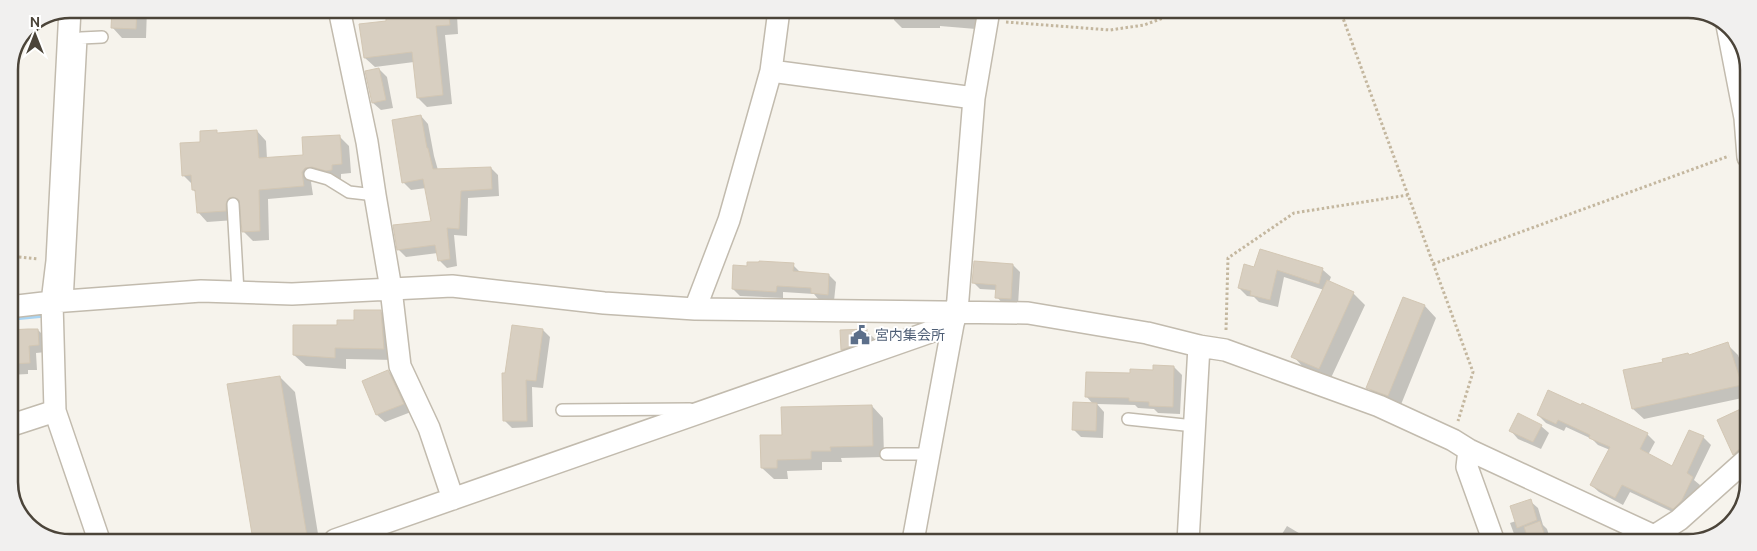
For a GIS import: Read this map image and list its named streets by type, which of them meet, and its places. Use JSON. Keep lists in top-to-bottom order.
{
  "places": {
    "public building": ["宮内集会所"]
  },
  "north": "top"
}
